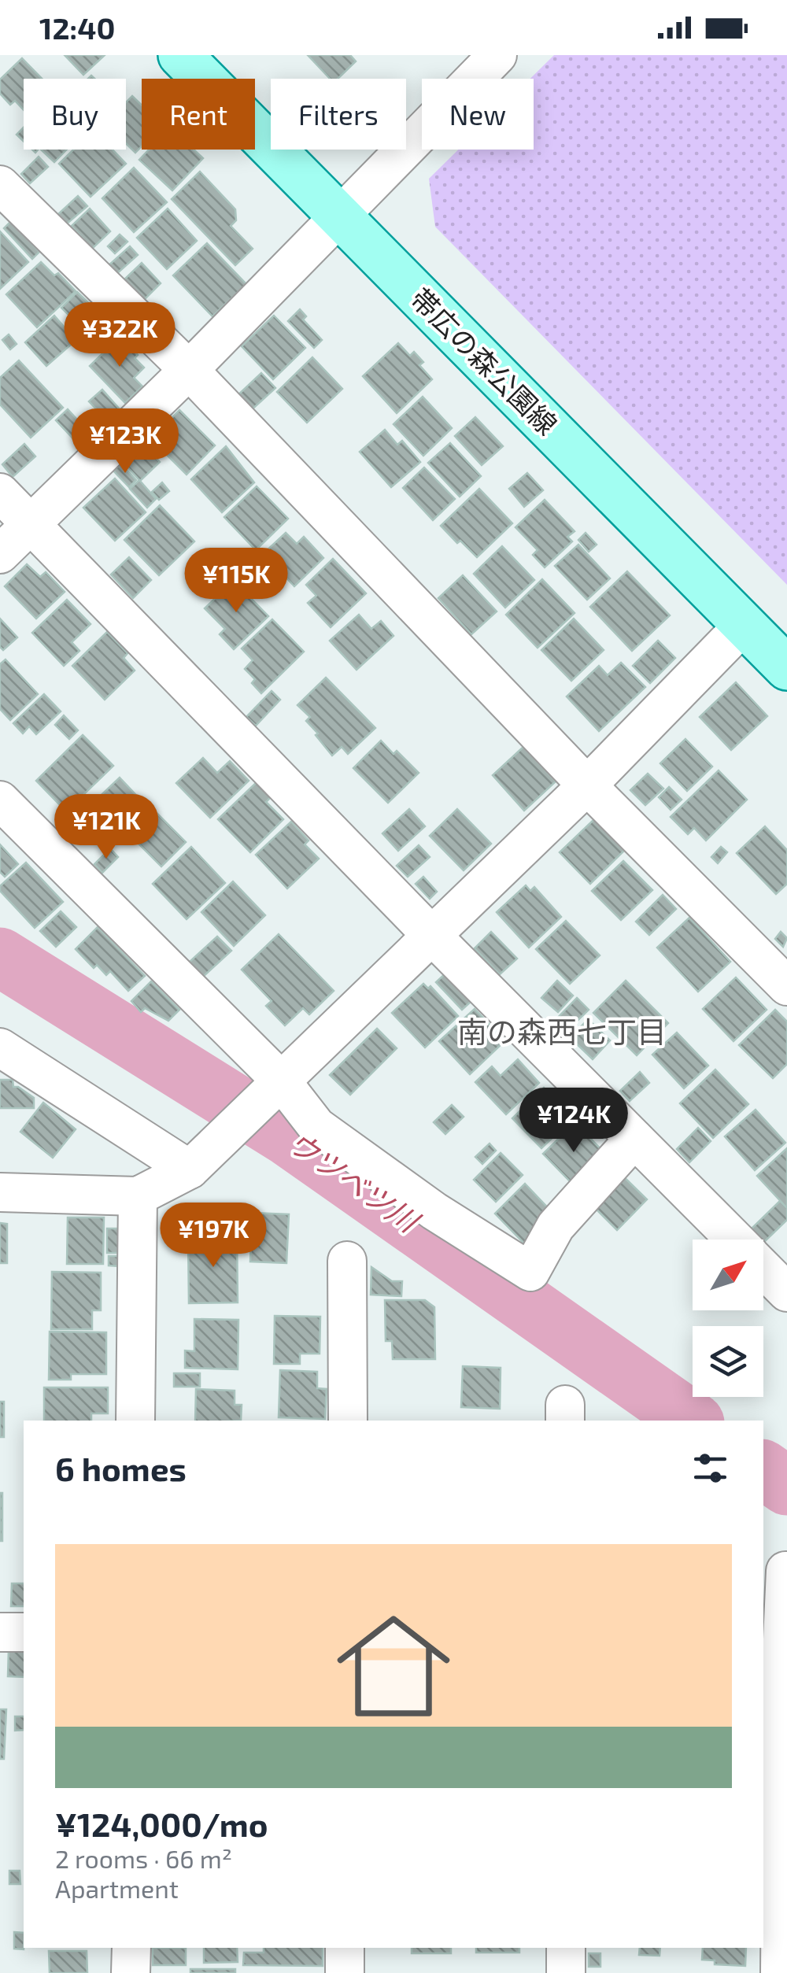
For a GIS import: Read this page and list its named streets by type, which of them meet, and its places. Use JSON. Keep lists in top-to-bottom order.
{
  "streets": {
    "main road": ["帯広の森公園線"]
  },
  "districts": ["南の森西七丁目"],
  "water": ["ウツベツ川"],
  "north": "top right",
  "page": {
    "status": "12:40",
    "chip": [
      "Buy",
      "Rent",
      "Filters",
      "New"
    ],
    "price": [
      "¥322K",
      "¥123K",
      "¥115K",
      "¥121K",
      "¥124K",
      "¥197K"
    ],
    "heading": "6 homes",
    "list": [
      {
        "name": "¥124,000/mo",
        "note": "2 rooms · 66 m² · Apartment"
      }
    ]
  }
}
